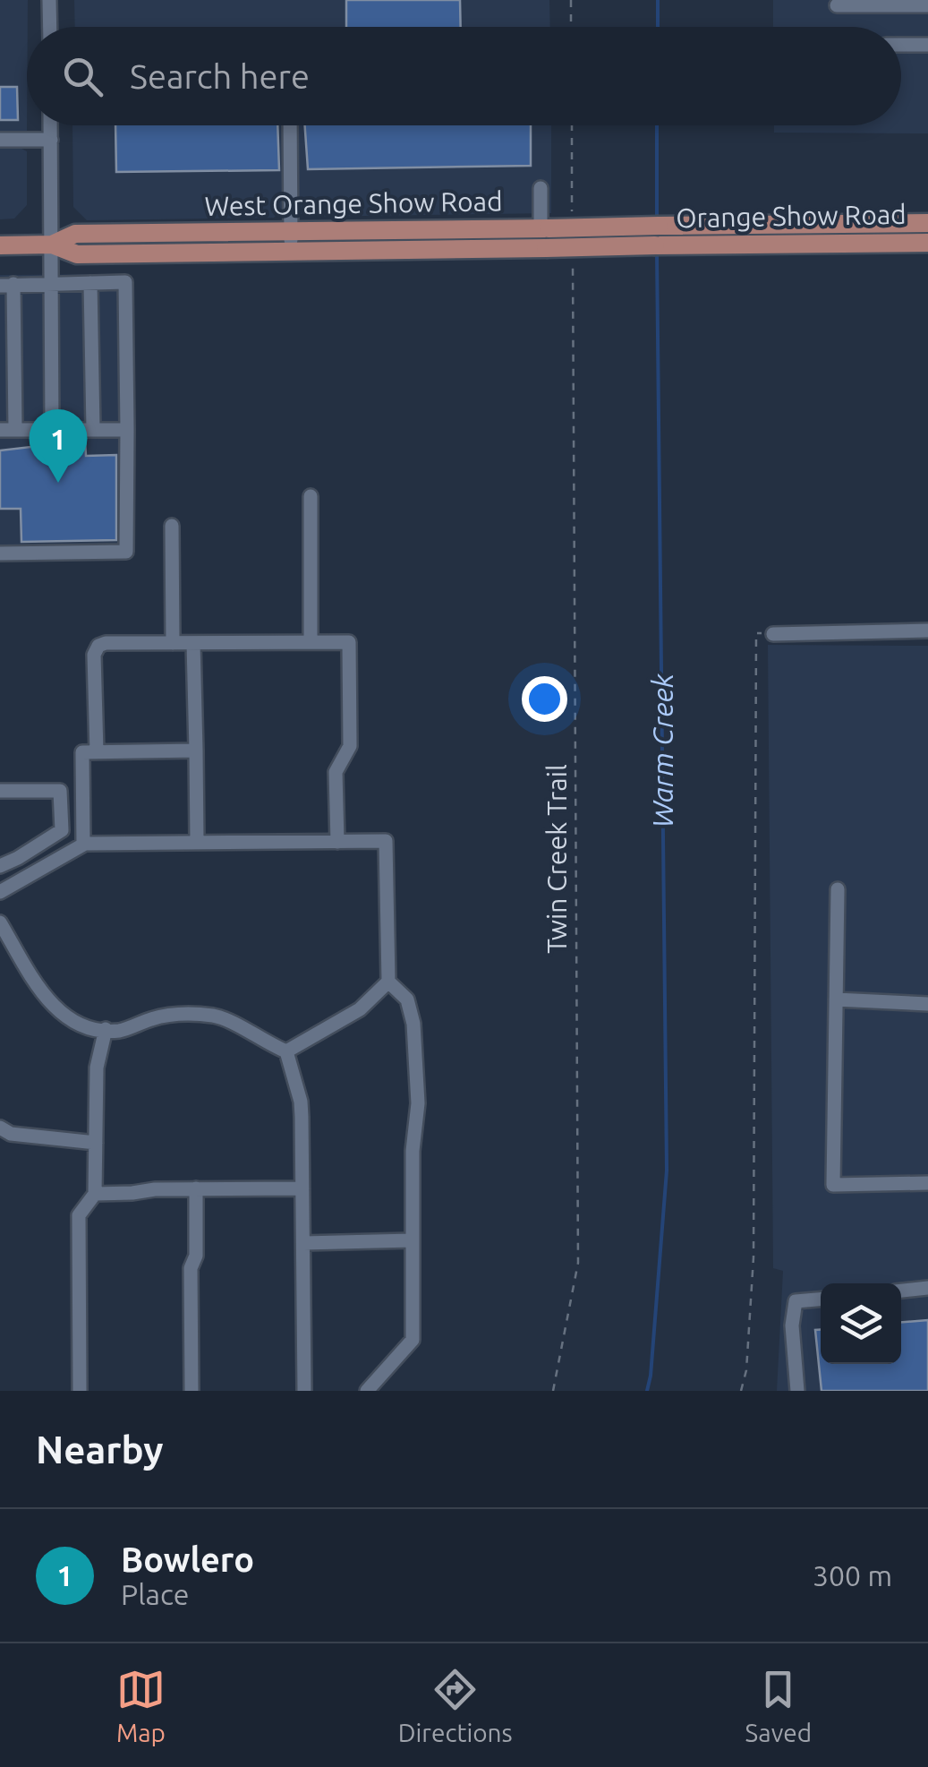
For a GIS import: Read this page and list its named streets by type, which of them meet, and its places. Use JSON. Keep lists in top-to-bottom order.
{
  "streets": {
    "main road": ["West Orange Show Road", "Orange Show Road"],
    "path": ["Twin Creek Trail"]
  },
  "crossings": [
    ["West Orange Show Road", "Orange Show Road"]
  ],
  "water": ["Warm Creek"],
  "page": {
    "search": "Search here",
    "pins": "1",
    "heading": "Nearby",
    "list": [
      {
        "mark": "1",
        "name": "Bowlero",
        "note": "Place",
        "value": "300 m"
      }
    ],
    "nav": ["Map", "Directions", "Saved"]
  }
}
